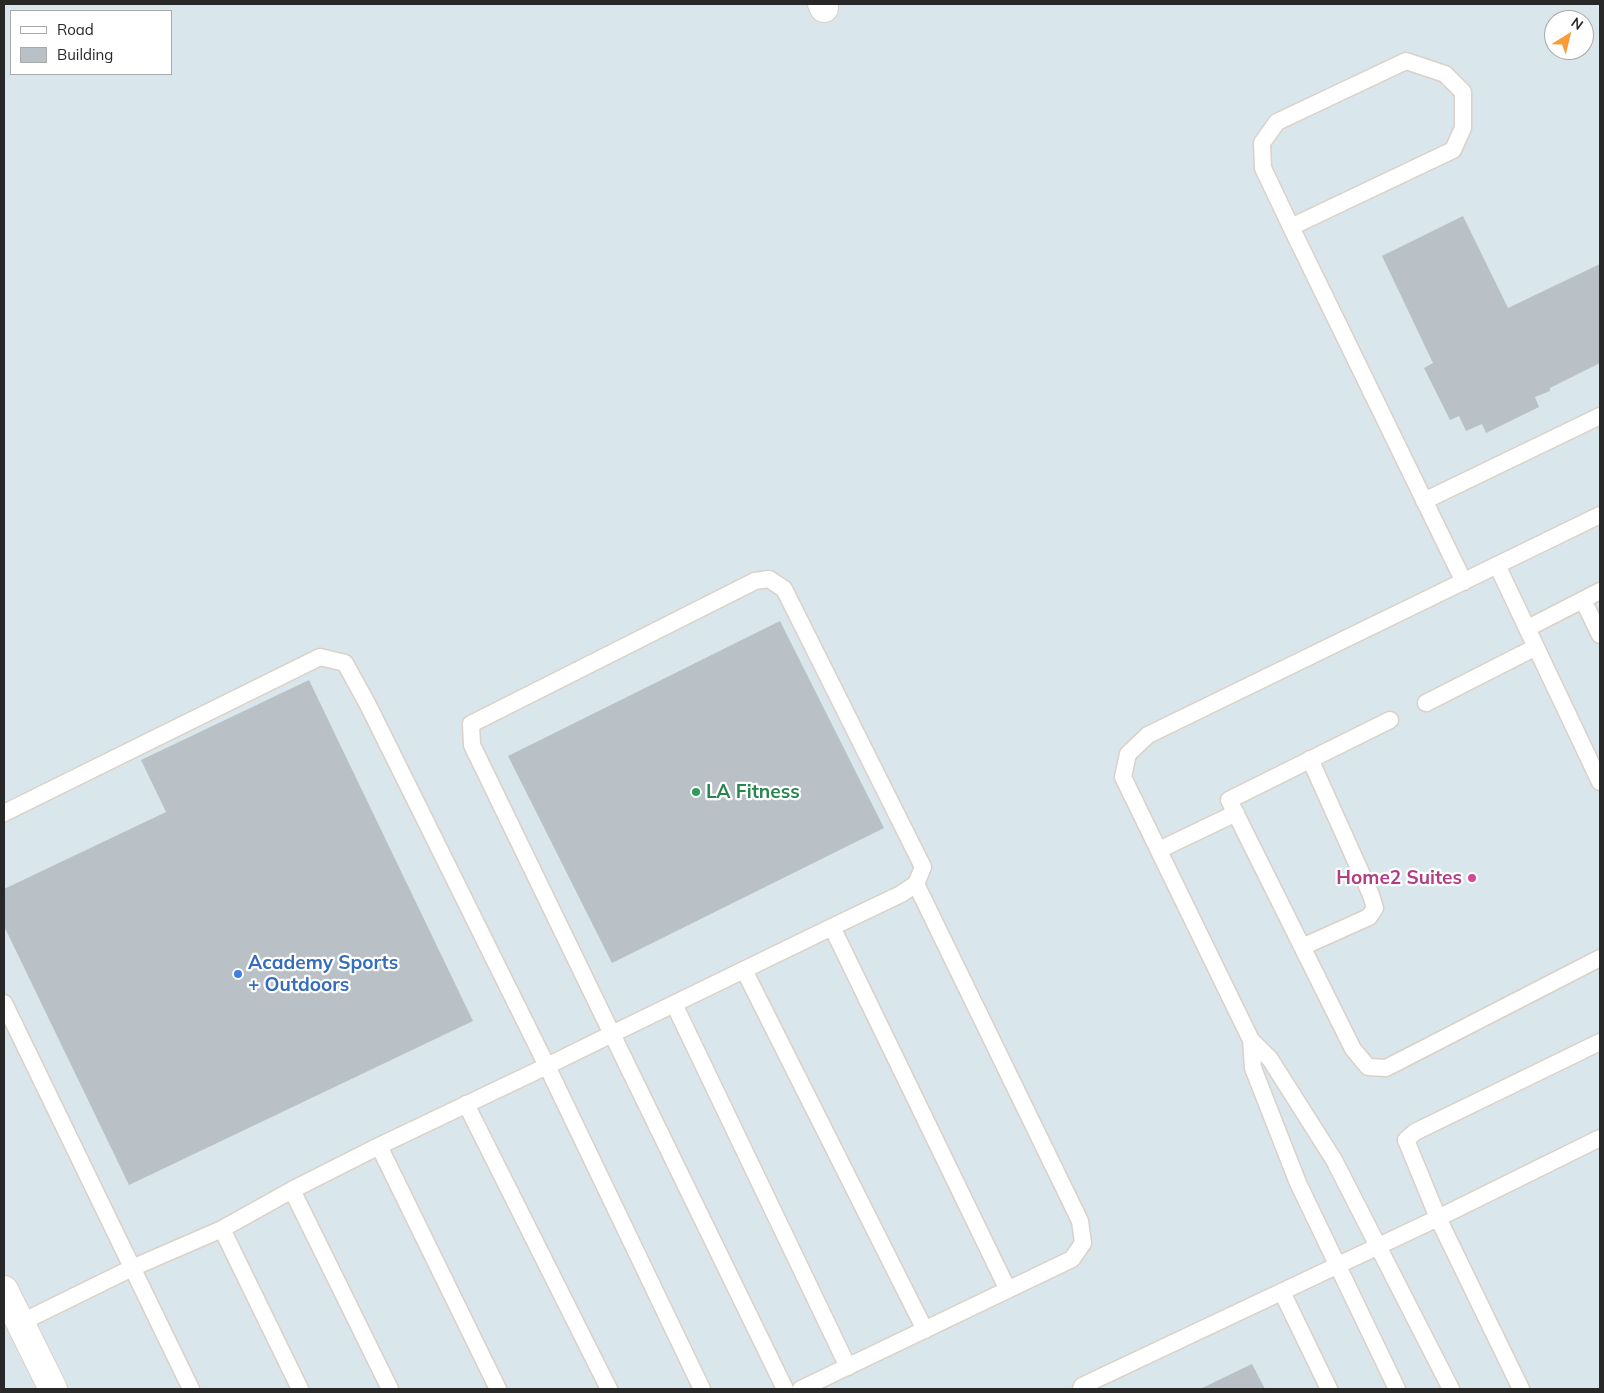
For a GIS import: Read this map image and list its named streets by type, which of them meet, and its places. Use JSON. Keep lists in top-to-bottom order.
{
  "places": ["LA Fitness", "Home2 Suites", "Academy Sports + Outdoors"],
  "legend": ["Road", "Building"],
  "north": "top right"
}
